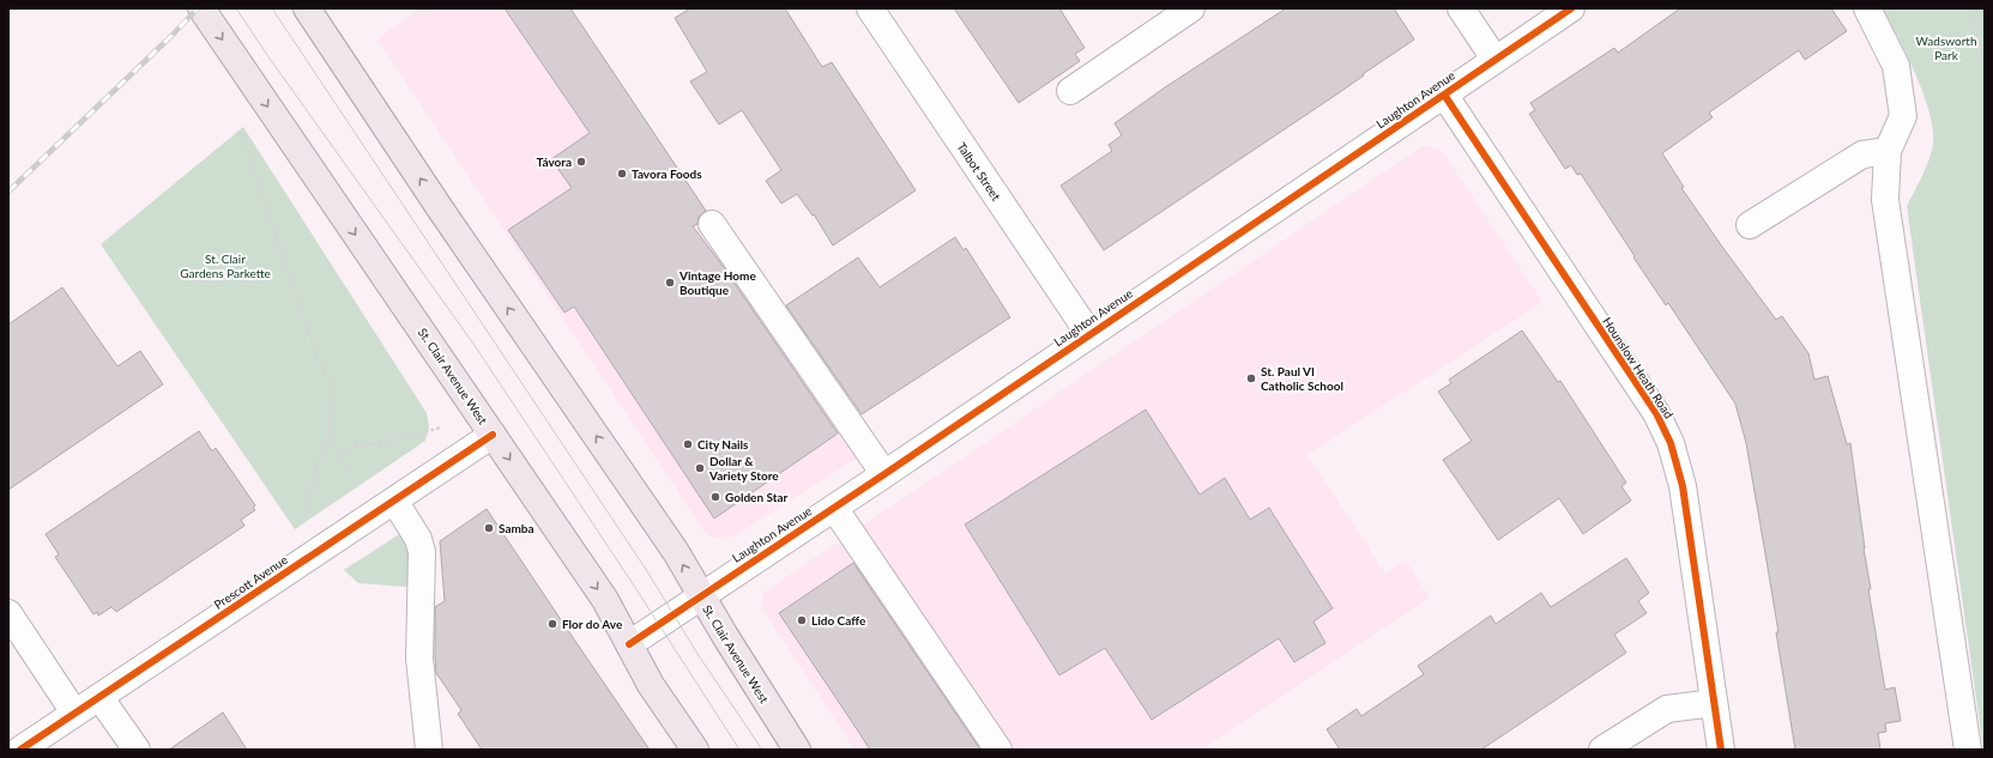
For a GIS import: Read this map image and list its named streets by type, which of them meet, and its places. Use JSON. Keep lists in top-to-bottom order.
{
  "streets": {
    "main road": ["St. Clair Avenue West"],
    "street": [
      "Laughton Avenue",
      "Talbot Street",
      "Hounslow Heath Road",
      "Prescott Avenue"
    ]
  },
  "crossings": [
    ["Laughton Avenue", "Talbot Street"],
    ["Laughton Avenue", "Hounslow Heath Road"],
    ["Laughton Avenue", "St. Clair Avenue West"],
    ["St. Clair Avenue West", "Prescott Avenue"]
  ],
  "parks": ["Wadsworth Park", "St. Clair Gardens Parkette"],
  "places": [
    "Távora",
    "Tavora Foods",
    "Vintage Home Boutique",
    "St. Paul VI Catholic School",
    "City Nails",
    "Dollar & Variety Store",
    "Golden Star",
    "Samba",
    "Lido Caffe",
    "Flor do Ave"
  ]
}
